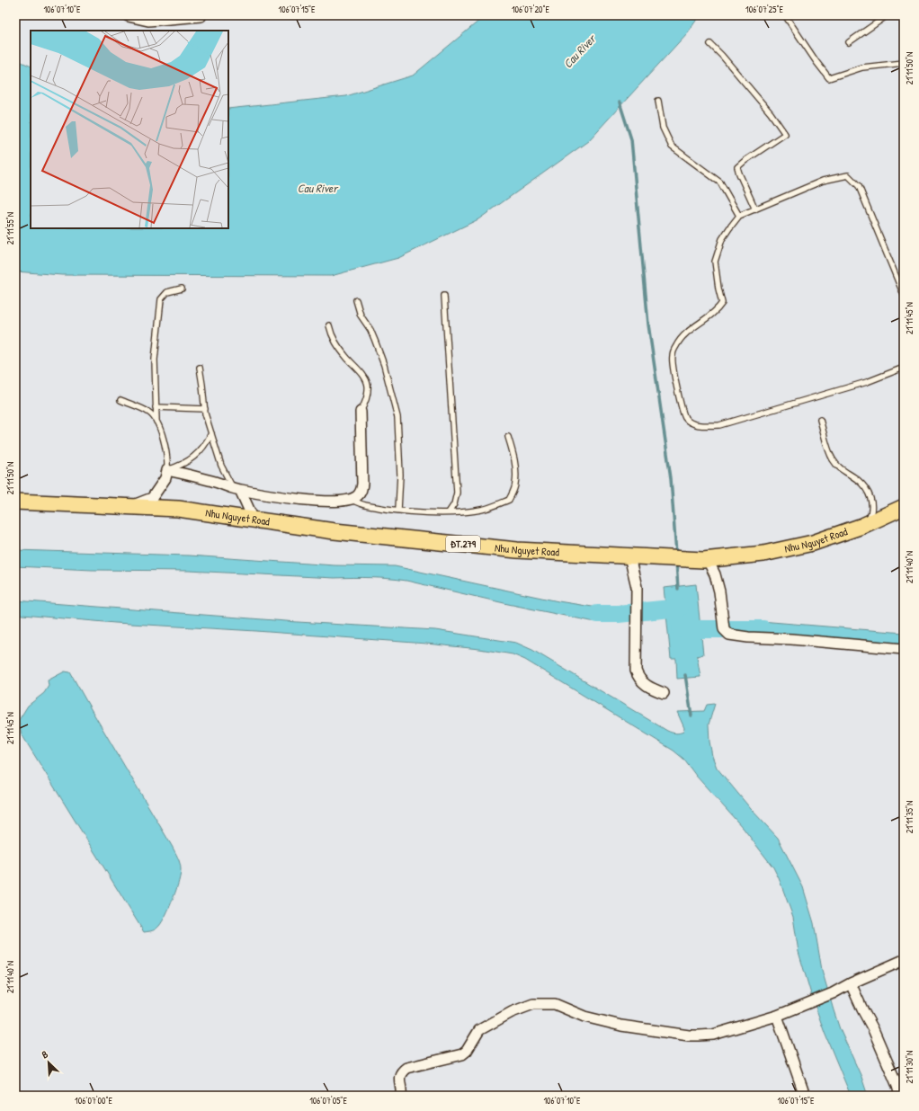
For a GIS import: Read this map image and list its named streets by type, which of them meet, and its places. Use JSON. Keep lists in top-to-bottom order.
{
  "streets": {
    "main road": ["Nhu Nguyet Road", "ĐT.279"]
  },
  "water": ["Cau River"],
  "north": "top left",
  "coordinates": [
    "106°07'10\"E",
    "106°07'15\"E",
    "106°07'20\"E",
    "106°07'25\"E",
    "21°11'50\"N",
    "21°11'55\"N",
    "21°11'45\"N",
    "21°11'40\"N",
    "21°11'35\"N",
    "21°11'30\"N",
    "106°07'00\"E",
    "106°07'05\"E"
  ]
}
